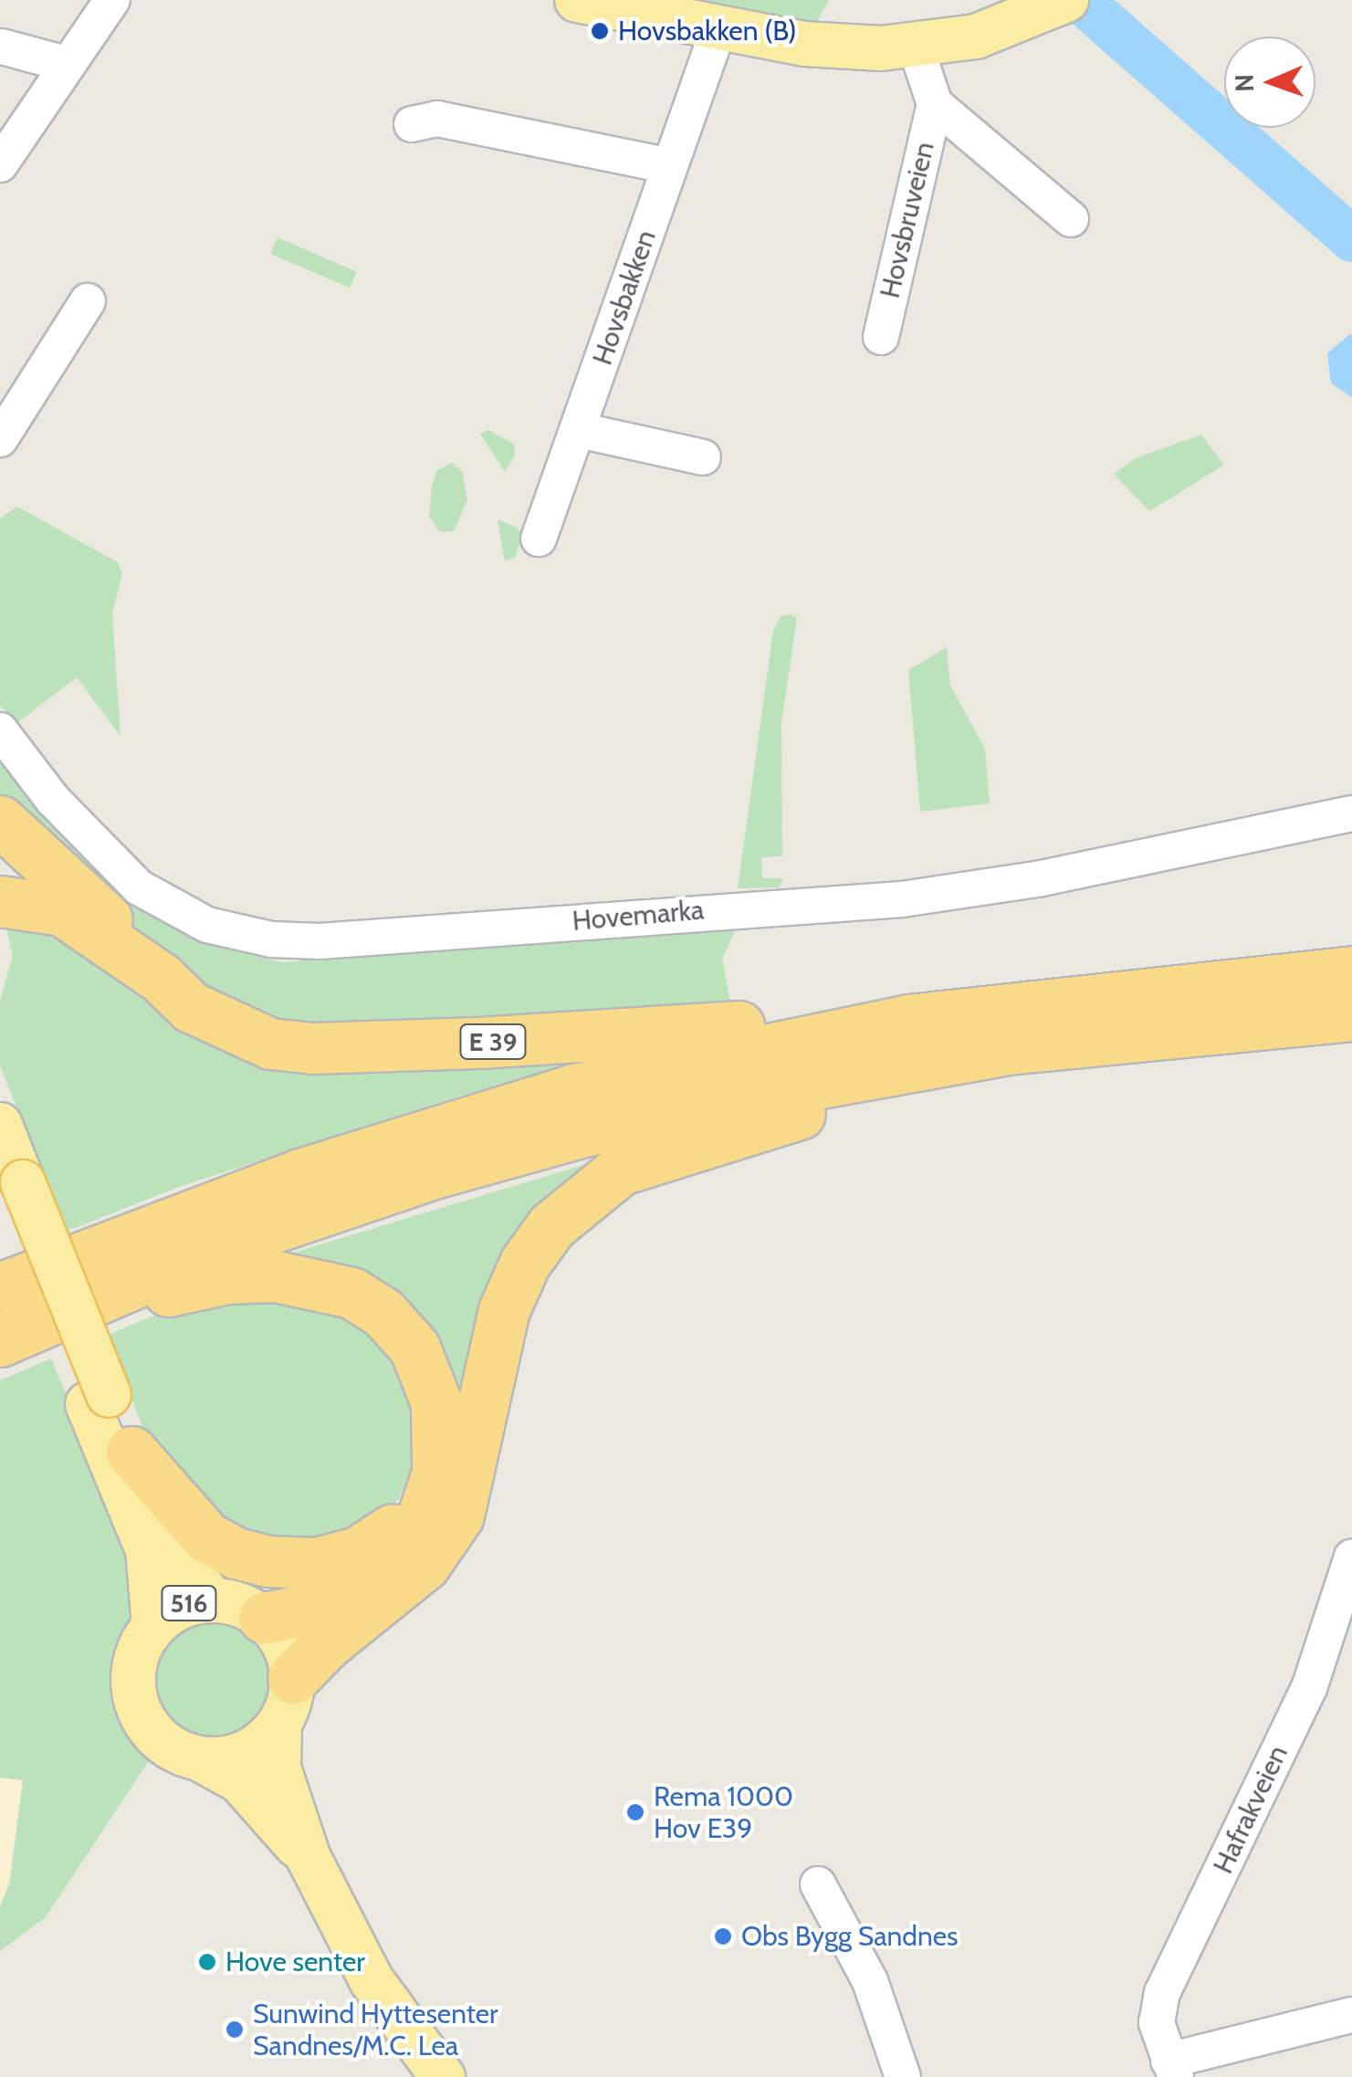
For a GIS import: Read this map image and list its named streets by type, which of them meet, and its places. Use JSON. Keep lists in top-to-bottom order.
{
  "streets": {
    "highway": ["E 39"],
    "main road": ["516"],
    "street": [
      "Hovsbruveien",
      "Hovsbakken",
      "Hovemarka",
      "Hafrakveien"
    ]
  },
  "crossings": [
    ["E 39", "516"]
  ],
  "places": [
    "Hovsbakken (B)",
    "Rema 1000 Hov E39",
    "Obs Bygg Sandnes",
    "Hove senter",
    "Sunwind Hyttesenter Sandnes/M.C. Lea"
  ],
  "north": "left"
}
